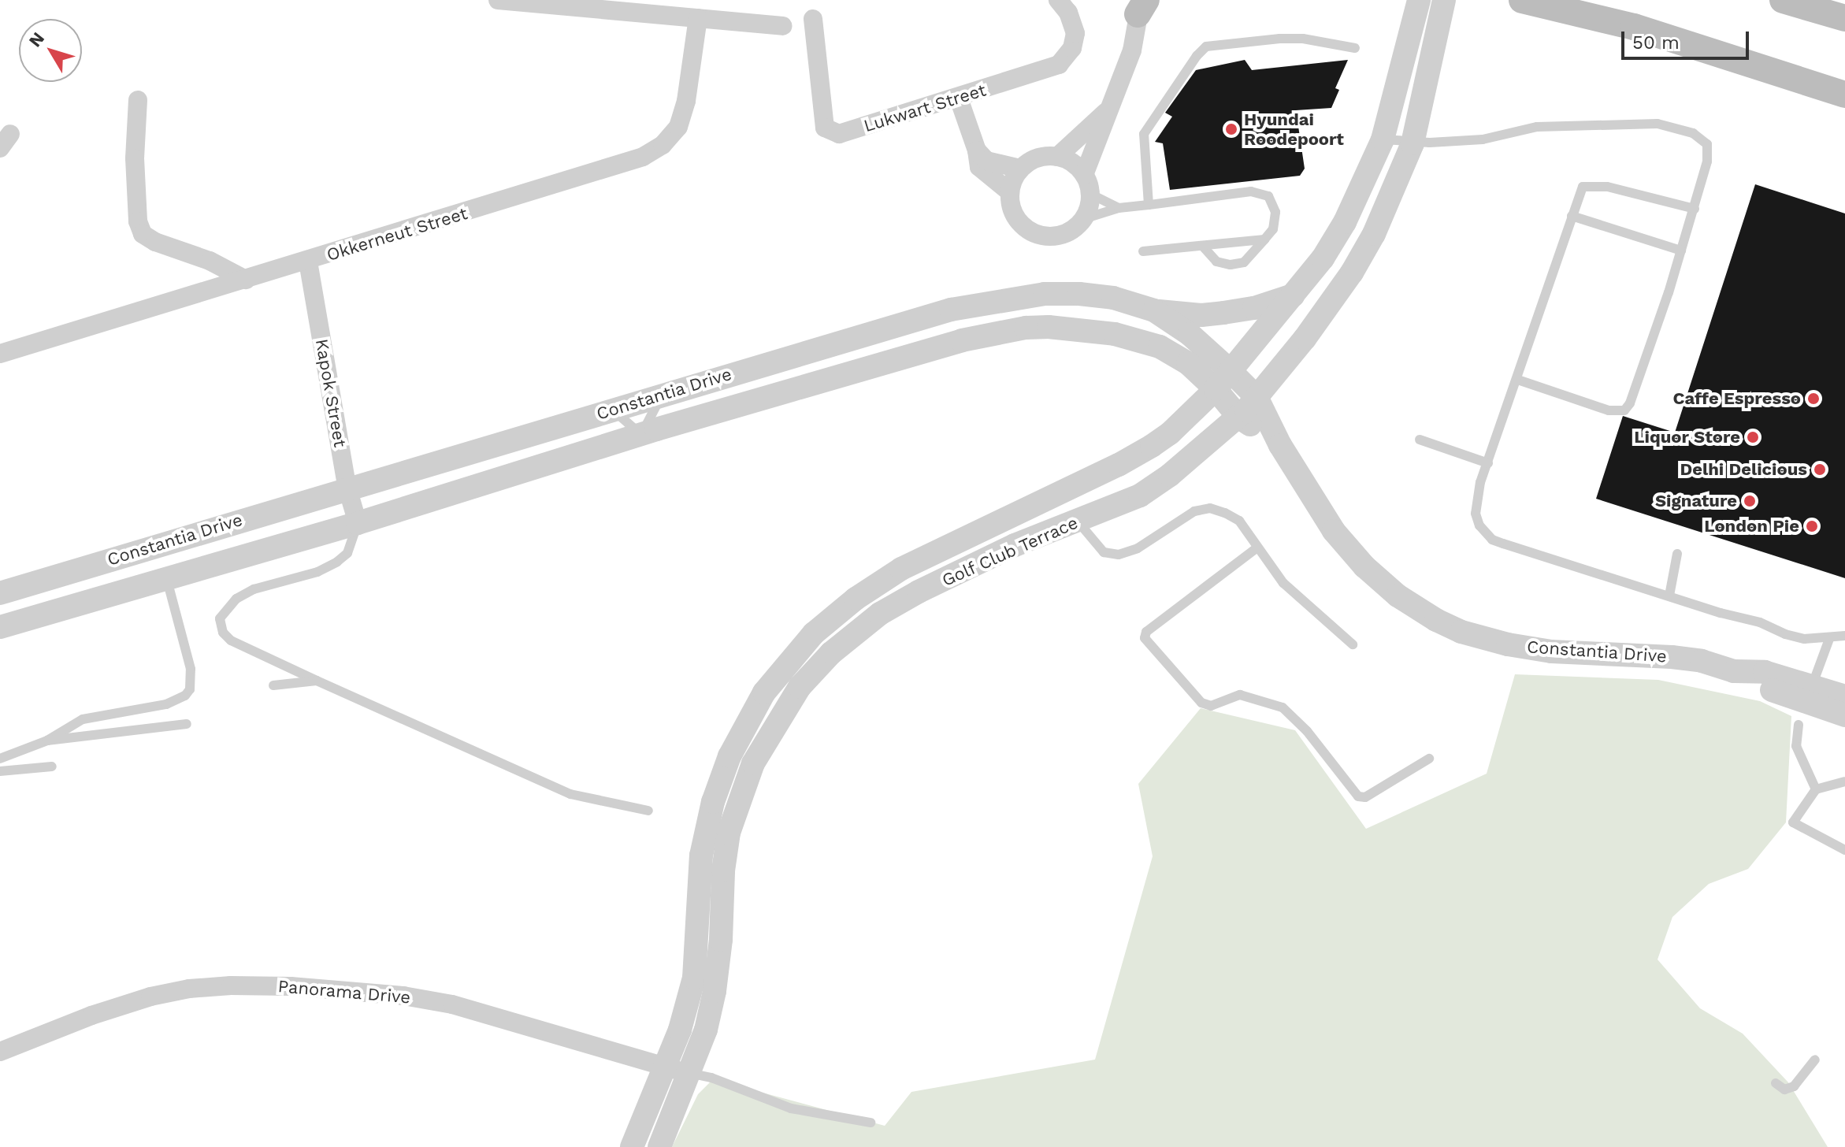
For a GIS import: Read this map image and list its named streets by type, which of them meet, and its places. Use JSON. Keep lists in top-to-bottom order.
{
  "streets": {
    "street": [
      "Lukwart Street",
      "Okkerneut Street",
      "Kapok Street",
      "Constantia Drive",
      "Golf Club Terrace",
      "Panorama Drive"
    ]
  },
  "crossings": [
    ["Okkerneut Street", "Kapok Street"],
    ["Kapok Street", "Constantia Drive"],
    ["Constantia Drive", "Golf Club Terrace"],
    ["Golf Club Terrace", "Panorama Drive"]
  ],
  "places": [
    "Hyundai Roodepoort",
    "Caffe Espresso",
    "Liquor Store",
    "Delhi Delicious",
    "Signature",
    "London Pie"
  ],
  "scale_bar": "50 m",
  "north": "top left"
}
